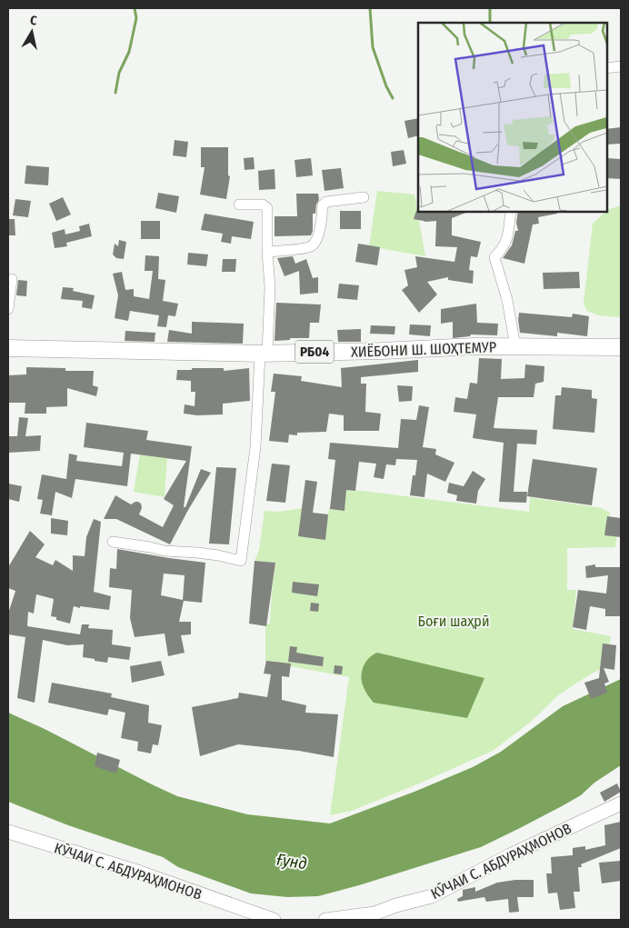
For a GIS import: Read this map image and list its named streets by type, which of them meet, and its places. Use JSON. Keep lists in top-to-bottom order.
{
  "streets": {
    "main road": ["ХИЁБОНИ Ш. ШОҲТЕМУР", "РБ04"],
    "street": ["КӮЧАИ С. АБДУРАҲМОНОВ"]
  },
  "water": ["Ғунд"],
  "parks": ["Боғи шаҳрӣ"],
  "north": "top"
}
